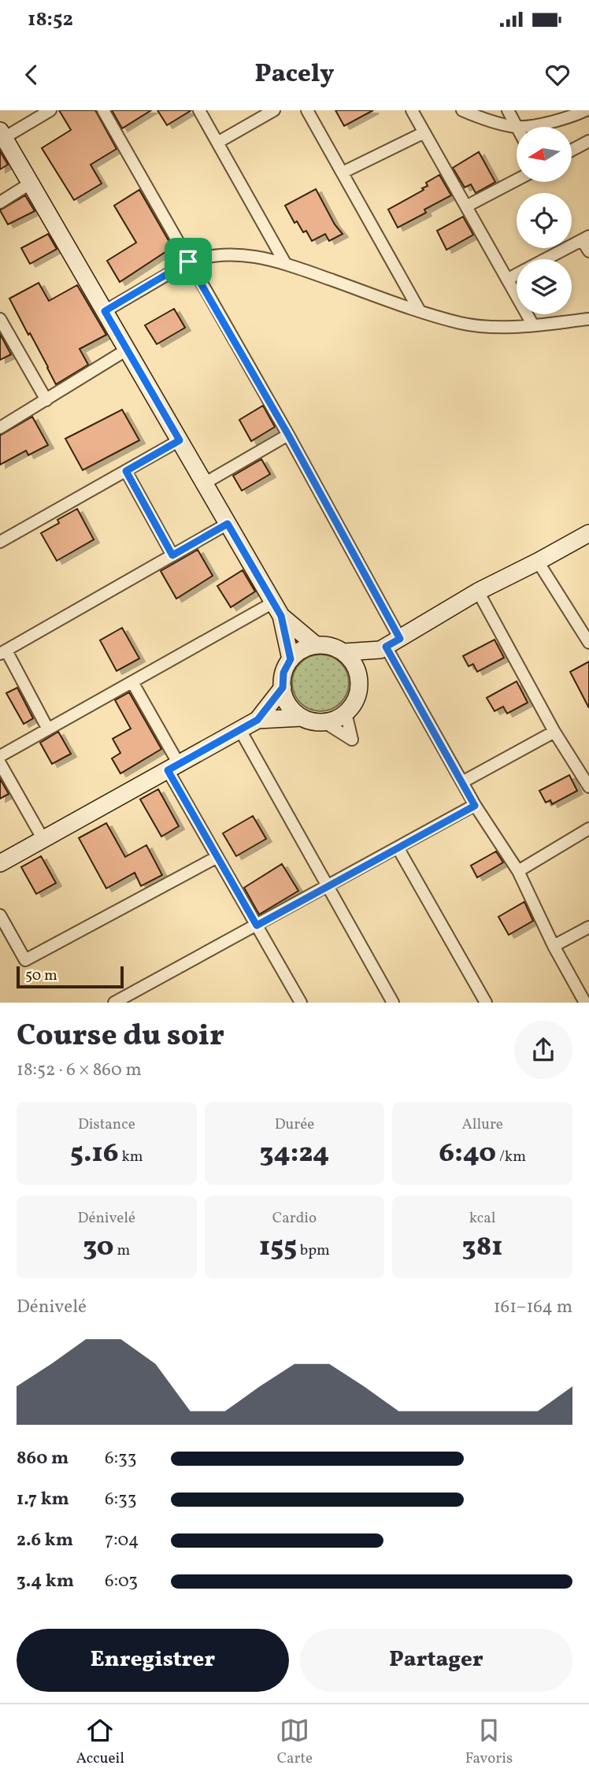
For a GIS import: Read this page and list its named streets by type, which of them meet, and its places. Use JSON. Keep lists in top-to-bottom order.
{
  "scale_bar": "50 m",
  "north": "left",
  "page": {
    "status": "18:52",
    "header": "Pacely",
    "scale": "50 m",
    "heading": ["Course du soir", "18:52 · 6 × 860 m"],
    "stats": [
      ["Distance", "5.16 km"],
      ["Durée", "34:24"],
      ["Allure", "6:40 /km"],
      ["Dénivelé", "30 m"],
      ["Cardio", "155 bpm"],
      ["kcal", "381"]
    ],
    "chart": ["Dénivelé", "161–164 m"],
    "list": [
      {
        "name": "860 m",
        "note": "6:33"
      },
      {
        "name": "1.7 km",
        "note": "6:33"
      },
      {
        "name": "2.6 km",
        "note": "7:04"
      },
      {
        "name": "3.4 km",
        "note": "6:03"
      }
    ],
    "buttons": ["Enregistrer", "Partager"],
    "tabs": ["Accueil", "Carte", "Favoris"]
  }
}
